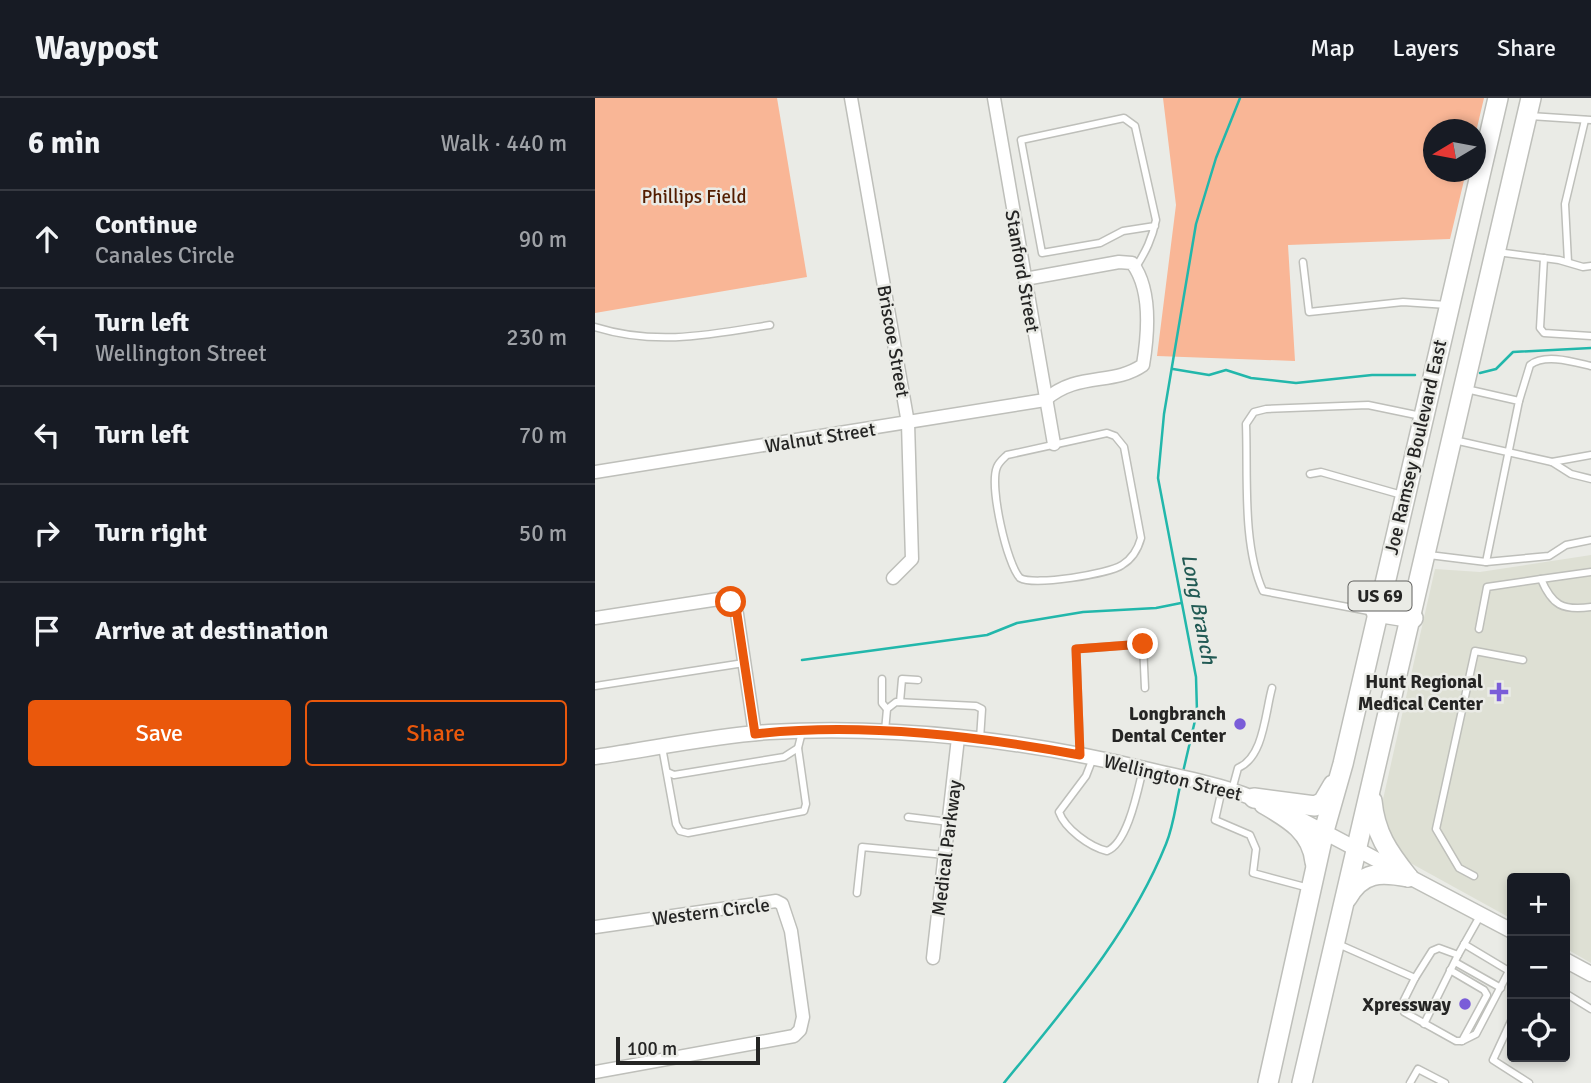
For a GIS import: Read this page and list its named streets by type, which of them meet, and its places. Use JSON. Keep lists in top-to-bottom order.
{
  "streets": {
    "highway": ["Joe Ramsey Boulevard East", "US 69"],
    "street": [
      "Stanford Street",
      "Briscoe Street",
      "Walnut Street",
      "Wellington Street",
      "Medical Parkway",
      "Western Circle"
    ]
  },
  "crossings": [
    ["Stanford Street", "Walnut Street"],
    ["Briscoe Street", "Walnut Street"],
    ["Joe Ramsey Boulevard East", "Wellington Street"],
    ["Wellington Street", "Medical Parkway"]
  ],
  "water": ["Long Branch"],
  "parks": ["Phillips Field"],
  "places": {
    "health": ["Hunt Regional Medical Center"],
    "other": ["Longbranch Dental Center", "Xpressway"]
  },
  "scale_bar": "100 m",
  "north": "left",
  "page": {
    "header": "Waypost",
    "nav": ["Map", "Layers", "Share"],
    "heading": ["6 min", "Walk · 440 m"],
    "list": [
      ["Continue", "Canales Circle", "90 m"],
      ["Turn left", "Wellington Street", "230 m"],
      ["Turn left", "70 m"],
      ["Turn right", "50 m"],
      "Arrive at destination"
    ],
    "buttons": ["Save", "Share"],
    "map_buttons": ["+", "−"],
    "scale": "100 m"
  }
}
